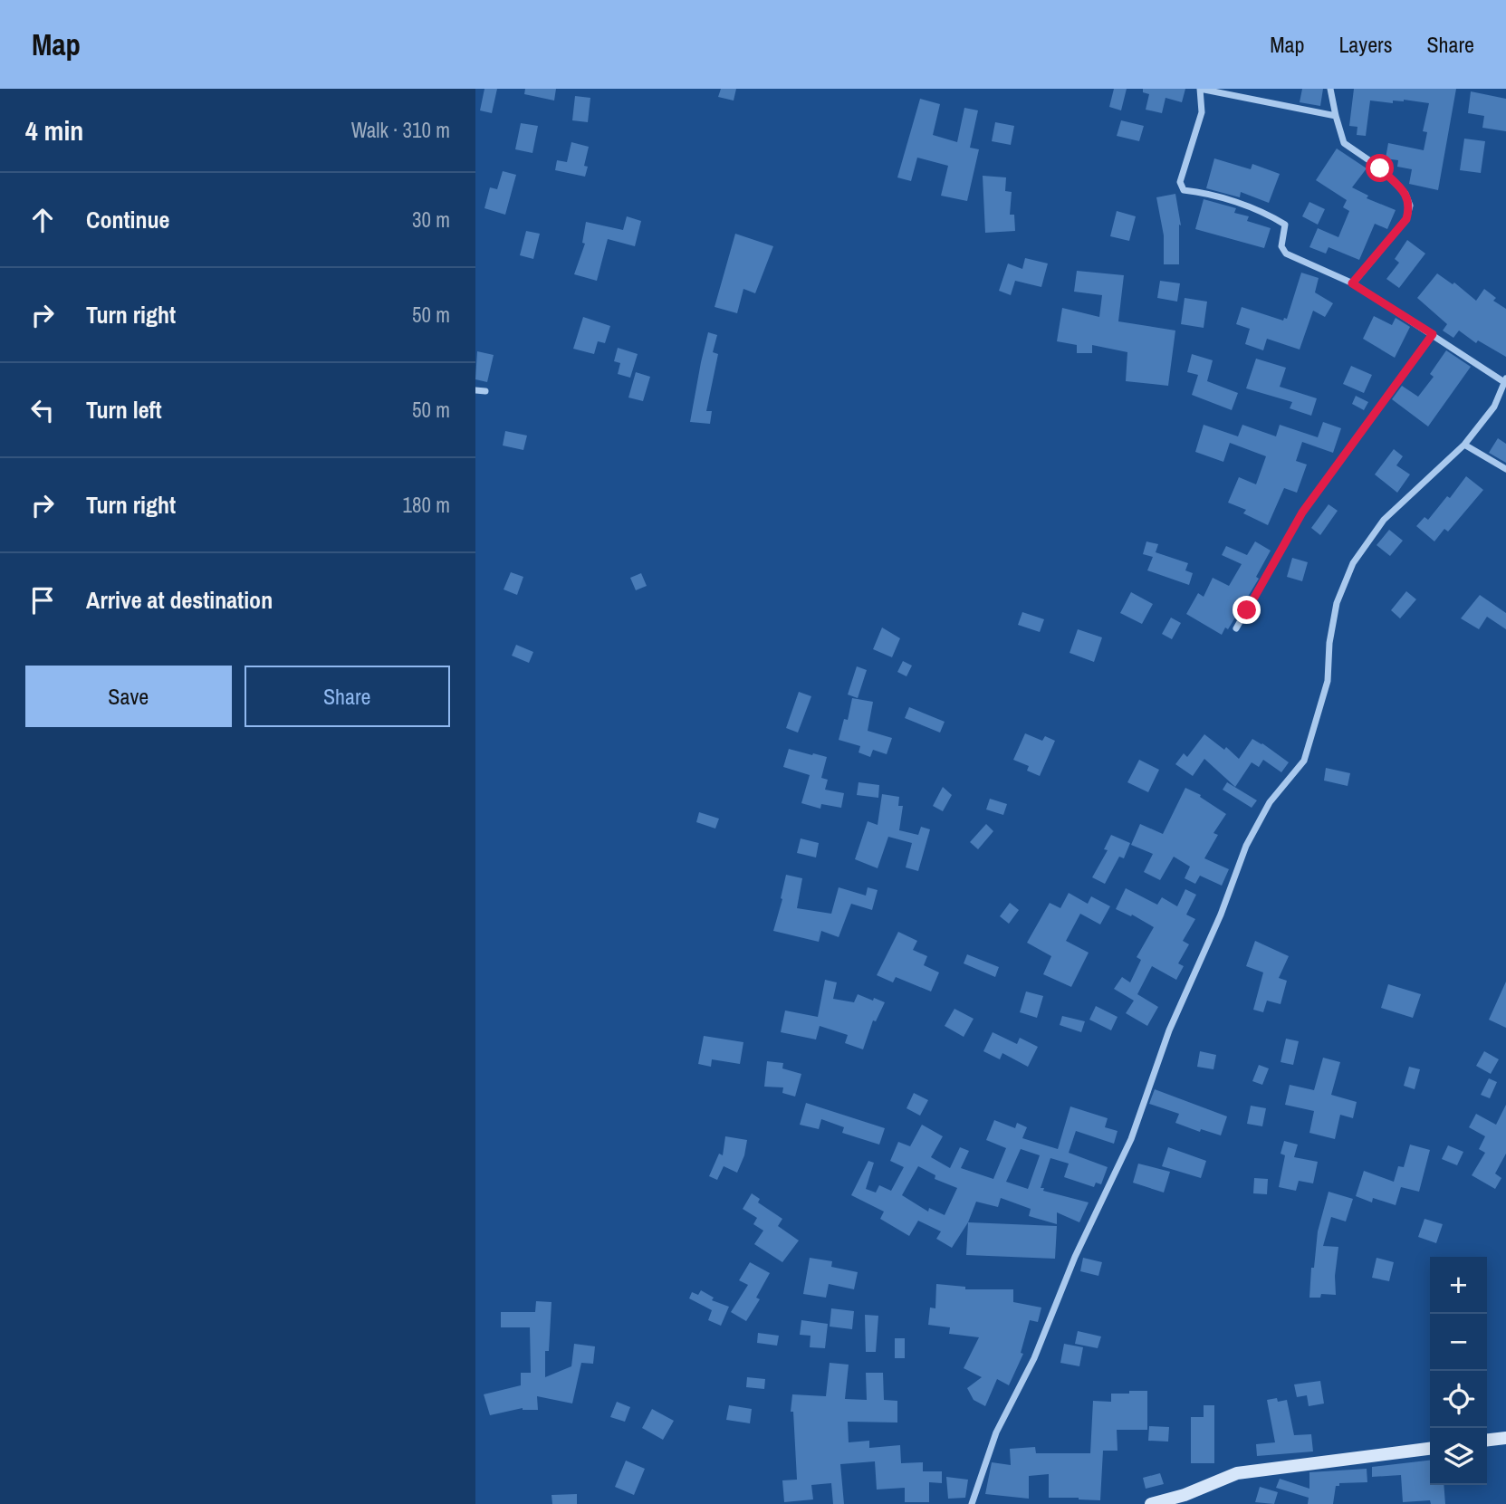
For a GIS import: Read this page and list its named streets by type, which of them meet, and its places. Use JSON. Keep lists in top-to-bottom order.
{
  "page": {
    "header": "Map",
    "nav": ["Map", "Layers", "Share"],
    "heading": ["4 min", "Walk · 310 m"],
    "list": [
      ["Continue", "30 m"],
      ["Turn right", "50 m"],
      ["Turn left", "50 m"],
      ["Turn right", "180 m"],
      "Arrive at destination"
    ],
    "buttons": ["Save", "Share"],
    "map_buttons": ["+", "−"]
  }
}
